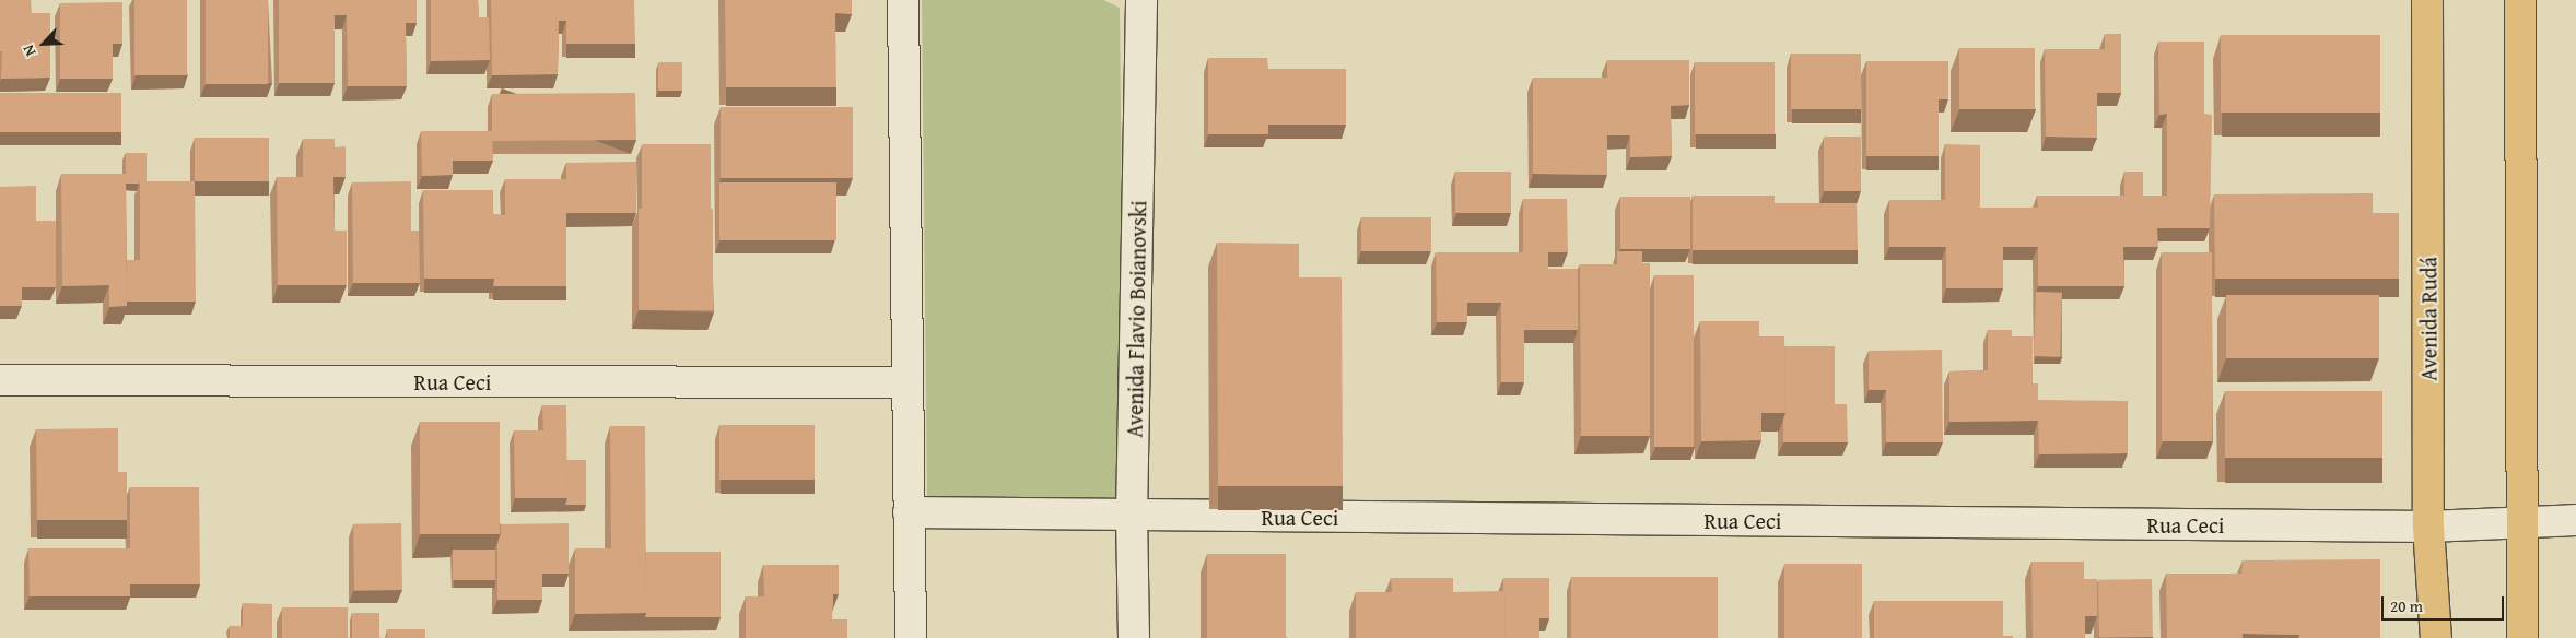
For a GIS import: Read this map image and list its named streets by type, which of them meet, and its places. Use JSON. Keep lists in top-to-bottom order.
{
  "streets": {
    "main road": ["Avenida Rudá"],
    "street": ["Avenida Flavio Boianovski", "Rua Ceci"]
  },
  "crossings": [
    ["Avenida Flavio Boianovski", "Rua Ceci"],
    ["Avenida Rudá", "Rua Ceci"]
  ],
  "scale_bar": "20 m",
  "north": "bottom left"
}
